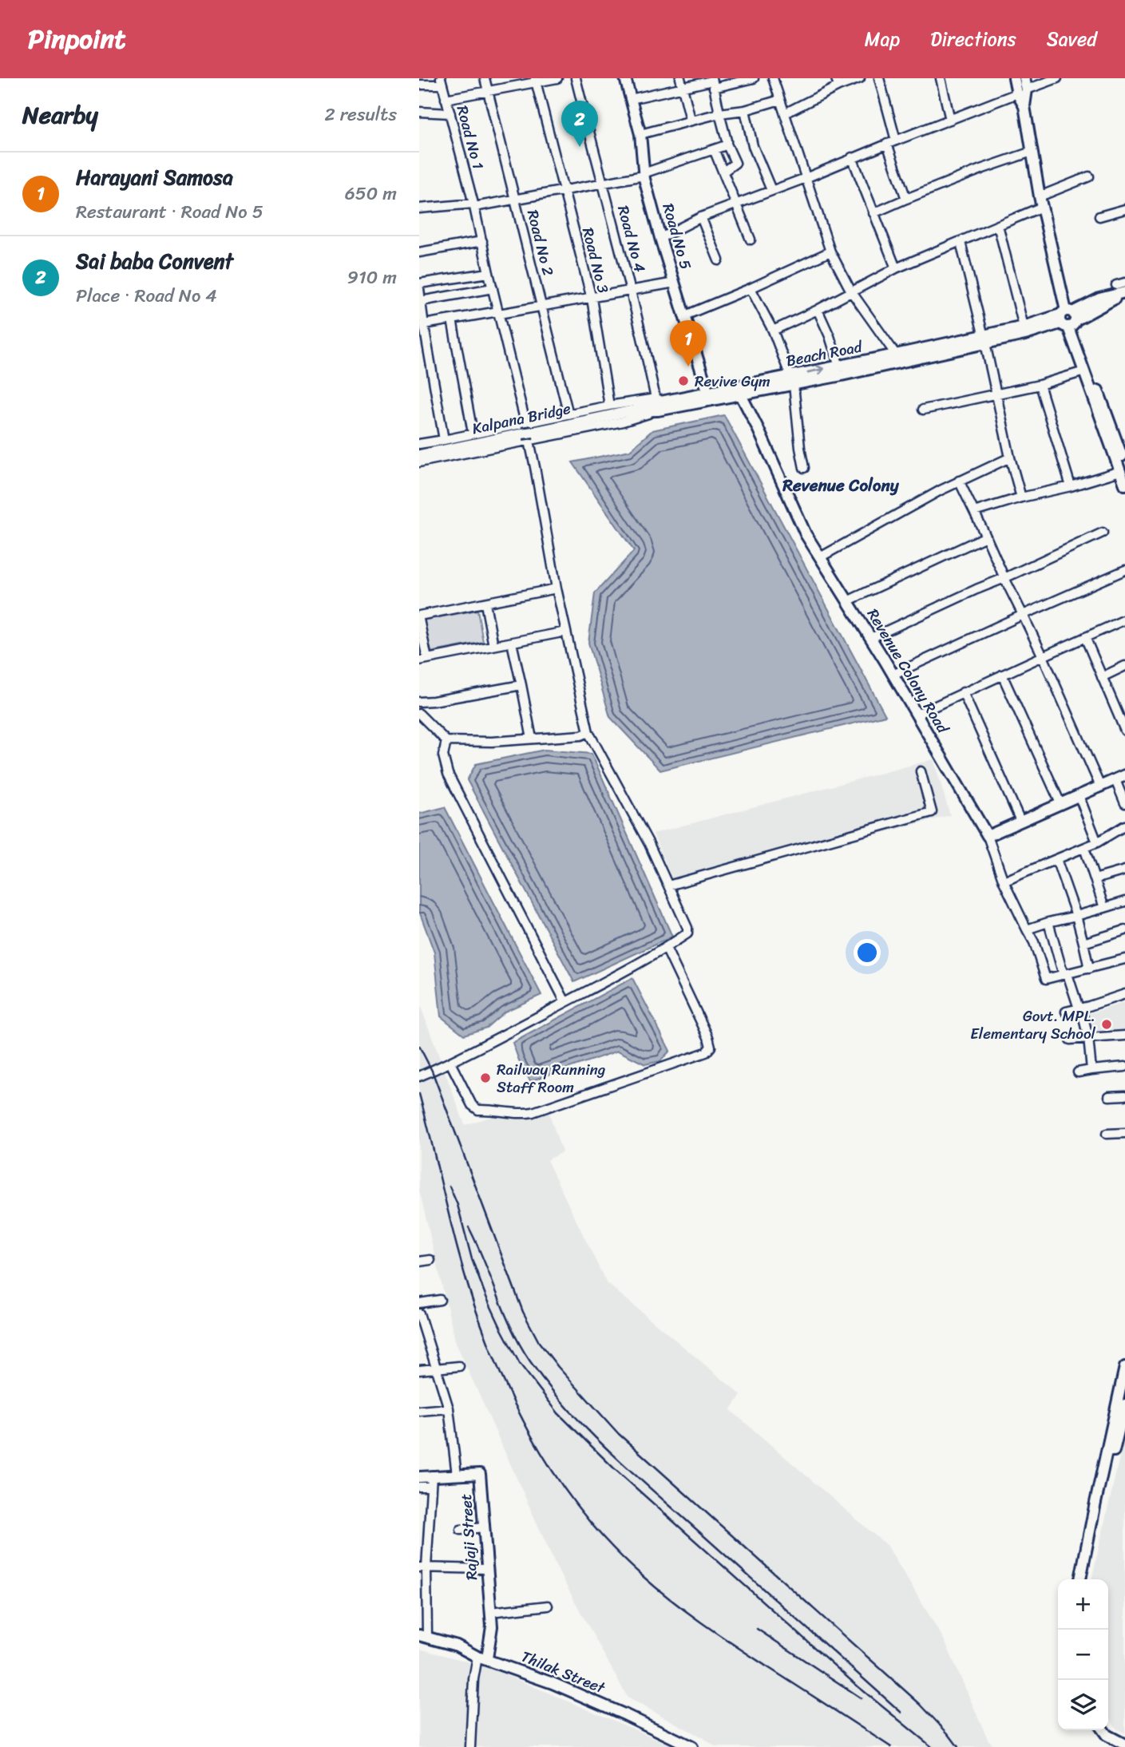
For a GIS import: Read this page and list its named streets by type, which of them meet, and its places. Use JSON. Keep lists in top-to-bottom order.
{
  "streets": {
    "street": [
      "Road No 1",
      "Road No 5",
      "Road No 4",
      "Road No 2",
      "Road No 3",
      "Beach Road",
      "Kalpana Bridge",
      "Revenue Colony Road",
      "Rajaji Street",
      "Thilak Street"
    ]
  },
  "crossings": [
    ["Road No 1", "Kalpana Bridge"],
    ["Road No 5", "Beach Road"],
    ["Road No 4", "Beach Road"],
    ["Beach Road", "Kalpana Bridge"],
    ["Beach Road", "Revenue Colony Road"],
    ["Rajaji Street", "Thilak Street"]
  ],
  "districts": ["Revenue Colony"],
  "places": ["Revive Gym", "Govt. MPL. Elementary School", "Railway Running Staff Room"],
  "page": {
    "header": "Pinpoint",
    "nav": ["Map", "Directions", "Saved"],
    "heading": ["Nearby", "2 results"],
    "pins": ["2", "1"],
    "list": [
      {
        "mark": "1",
        "name": "Harayani Samosa",
        "note": "Restaurant · Road No 5",
        "value": "650 m"
      },
      {
        "mark": "2",
        "name": "Sai baba Convent",
        "note": "Place · Road No 4",
        "value": "910 m"
      }
    ],
    "map_buttons": ["+", "−"]
  }
}
